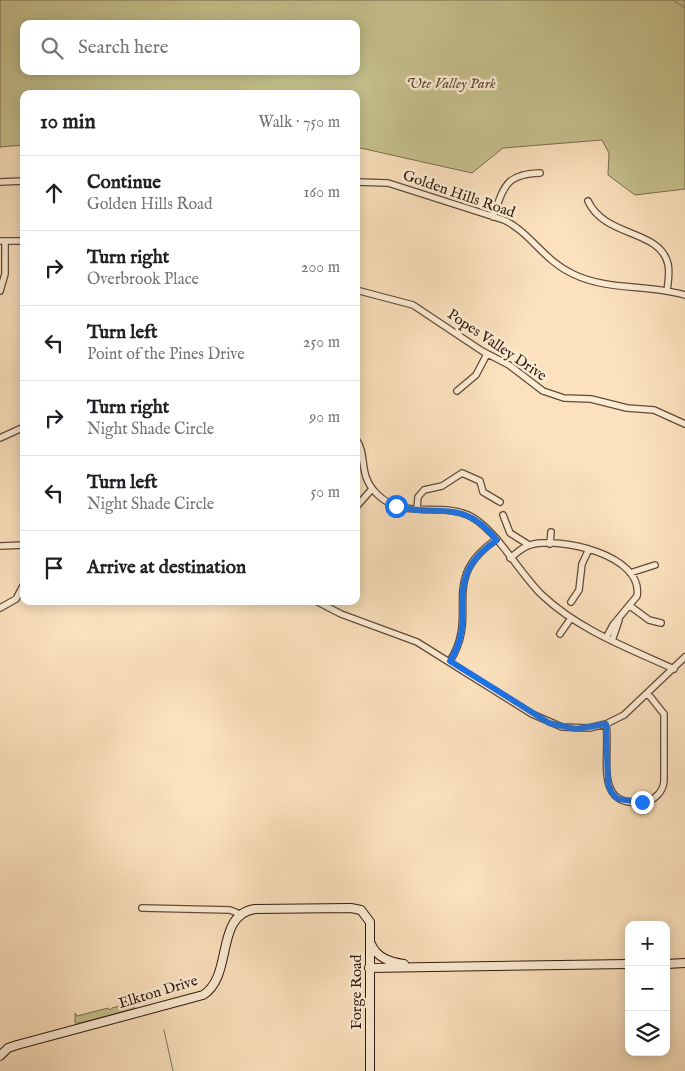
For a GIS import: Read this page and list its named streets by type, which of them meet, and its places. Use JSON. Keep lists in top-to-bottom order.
{
  "streets": {
    "street": [
      "Golden Hills Road",
      "Popes Valley Drive",
      "Elkton Drive",
      "Forge Road"
    ]
  },
  "crossings": [
    ["Elkton Drive", "Forge Road"]
  ],
  "parks": ["Ute Valley Park"],
  "page": {
    "search": "Search here",
    "heading": ["10 min", "Walk · 750 m"],
    "list": [
      ["Continue", "Golden Hills Road", "160 m"],
      ["Turn right", "Overbrook Place", "200 m"],
      ["Turn left", "Point of the Pines Drive", "250 m"],
      ["Turn right", "Night Shade Circle", "90 m"],
      ["Turn left", "Night Shade Circle", "50 m"],
      "Arrive at destination"
    ],
    "map_buttons": ["+", "−"]
  }
}
